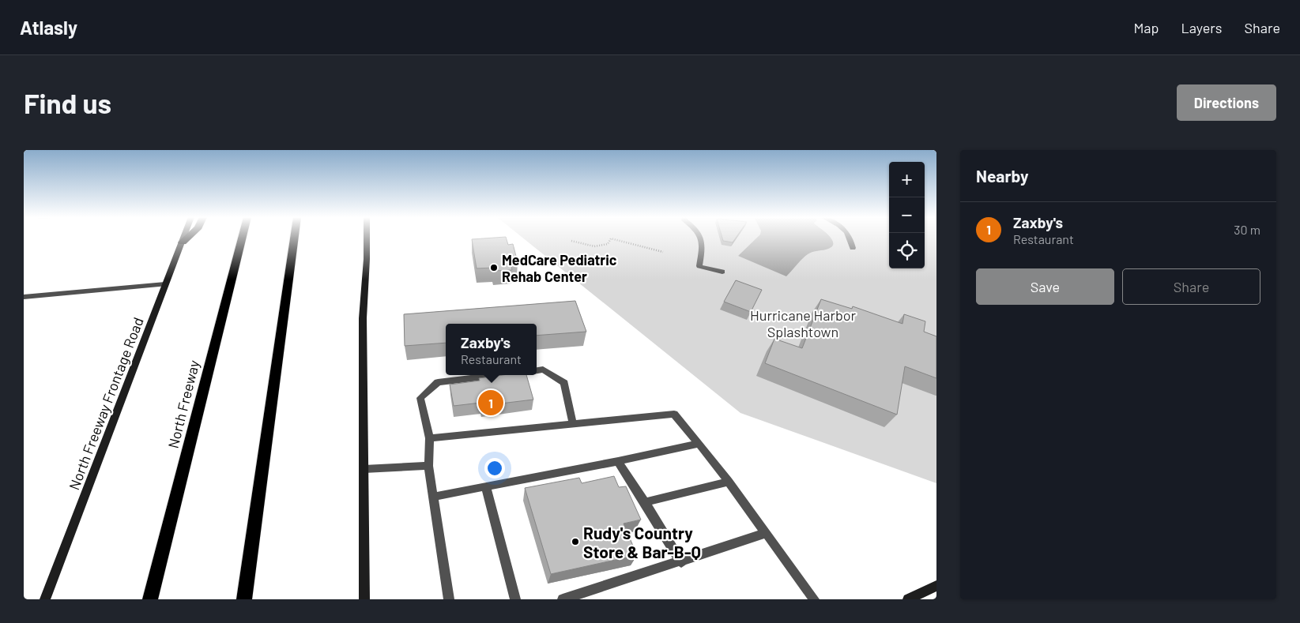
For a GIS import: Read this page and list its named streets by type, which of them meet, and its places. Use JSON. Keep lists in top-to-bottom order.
{
  "streets": {
    "highway": ["North Freeway"],
    "main road": ["North Freeway Frontage Road"]
  },
  "parks": ["Hurricane Harbor Splashtown"],
  "places": ["MedCare Pediatric Rehab Center", "Rudy's Country Store & Bar-B-Q"],
  "page": {
    "header": "Atlasly",
    "nav": ["Map", "Layers", "Share"],
    "buttons": [
      "Directions",
      ["Save", "Share"]
    ],
    "title": "Find us",
    "heading": "Nearby",
    "map_buttons": ["+", "−"],
    "list": [
      {
        "mark": "1",
        "name": "Zaxby's",
        "note": "Restaurant",
        "value": "30 m"
      }
    ],
    "popup": ["Zaxby's", "Restaurant"],
    "pins": "1"
  }
}
